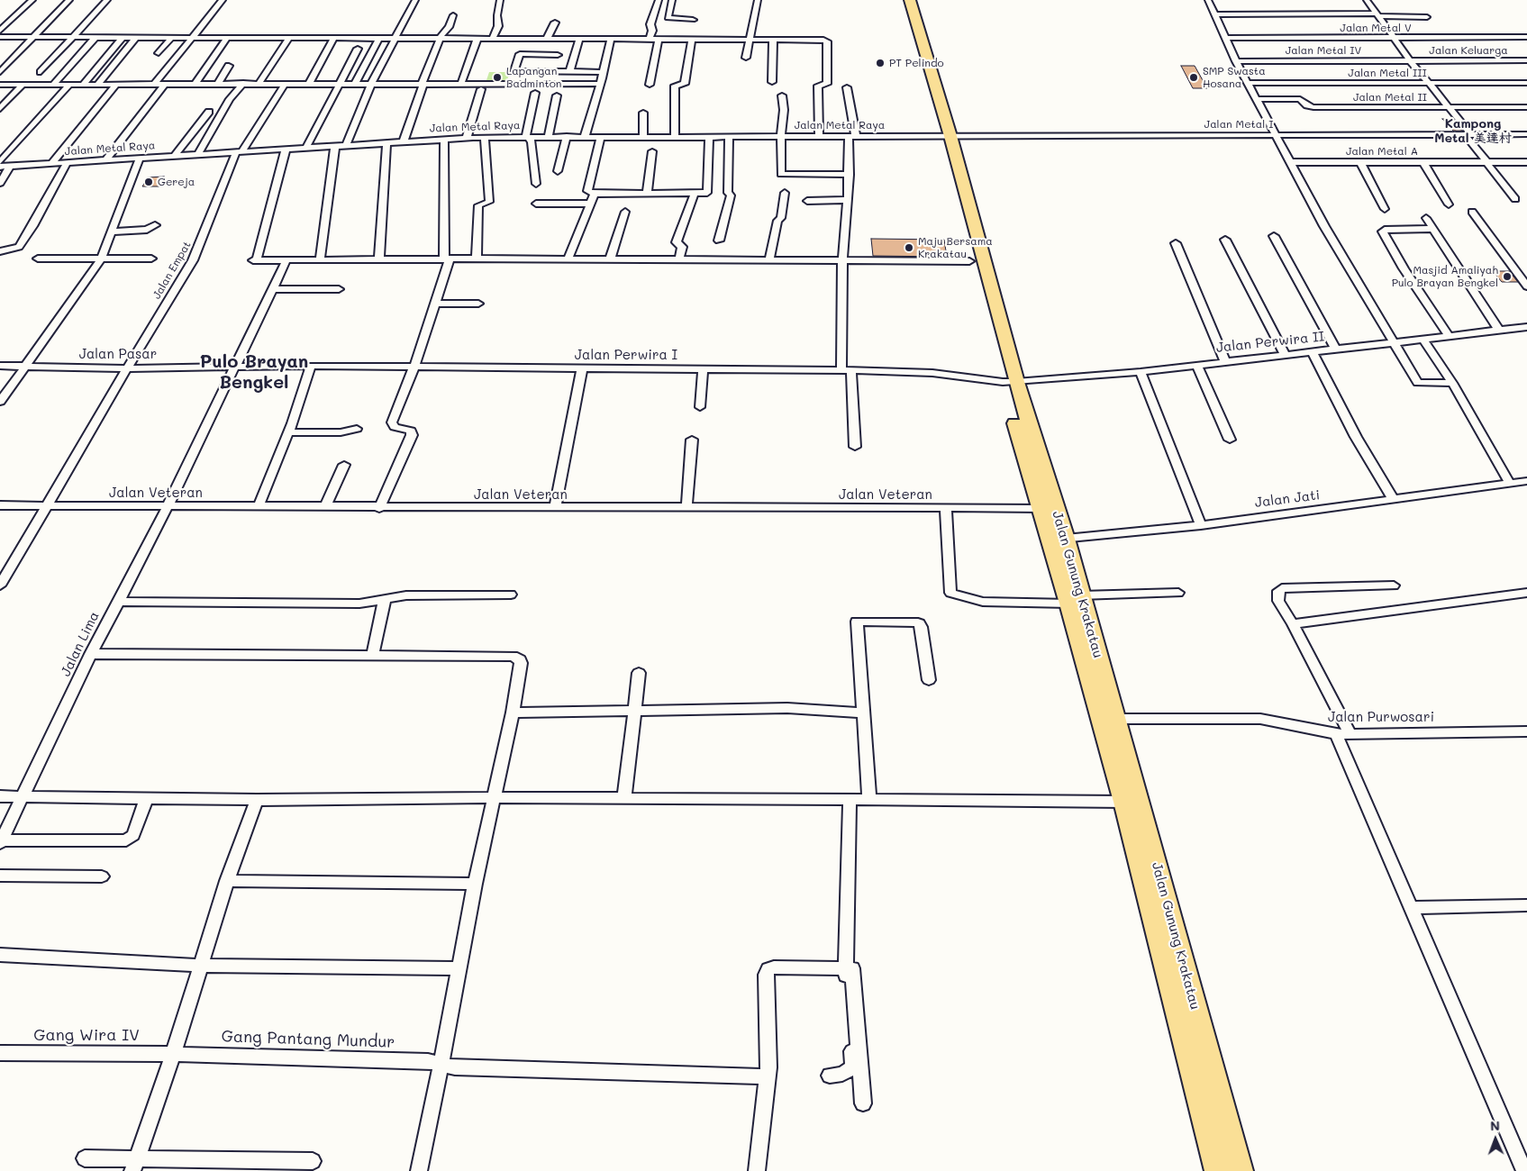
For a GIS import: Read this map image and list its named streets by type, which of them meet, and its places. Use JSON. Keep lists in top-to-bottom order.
{
  "streets": {
    "highway": ["Jalan Gunung Krakatau"],
    "street": [
      "Jalan Metal V",
      "Jalan Metal IV",
      "Jalan Keluarga",
      "Jalan Metal III",
      "Jalan Metal II",
      "Jalan Metal I",
      "Jalan Metal Raya",
      "Jalan Metal A",
      "Jalan Empat",
      "Jalan Perwira II",
      "Jalan Pasar",
      "Jalan Perwira I",
      "Jalan Veteran",
      "Jalan Jati",
      "Jalan Lima",
      "Jalan Purwosari",
      "Gang Wira IV",
      "Gang Pantang Mundur"
    ]
  },
  "crossings": [
    ["Jalan Metal IV", "Jalan Keluarga"],
    ["Jalan Metal I", "Jalan Metal Raya"],
    ["Jalan Metal I", "Jalan Gunung Krakatau"],
    ["Jalan Metal Raya", "Jalan Empat"],
    ["Jalan Metal Raya", "Jalan Gunung Krakatau"],
    ["Jalan Empat", "Jalan Pasar"],
    ["Jalan Empat", "Jalan Veteran"],
    ["Jalan Perwira II", "Jalan Perwira I"],
    ["Jalan Perwira II", "Jalan Gunung Krakatau"],
    ["Jalan Pasar", "Jalan Perwira I"],
    ["Jalan Pasar", "Jalan Lima"],
    ["Jalan Perwira I", "Jalan Gunung Krakatau"],
    ["Jalan Perwira I", "Jalan Lima"],
    ["Jalan Veteran", "Jalan Gunung Krakatau"],
    ["Jalan Veteran", "Jalan Lima"],
    ["Jalan Jati", "Jalan Gunung Krakatau"],
    ["Jalan Gunung Krakatau", "Jalan Purwosari"],
    ["Gang Wira IV", "Gang Pantang Mundur"]
  ],
  "districts": ["Kampong Metal 美達村", "Pulo Brayan Bengkel"],
  "places": [
    "PT Pelindo",
    "Lapangan Badminton",
    "SMP Swasta Hosana",
    "Gereja",
    "Maju Bersama Krakatau",
    "Masjid Amaliyah Pulo Brayan Bengkel"
  ],
  "north": "top"
}
